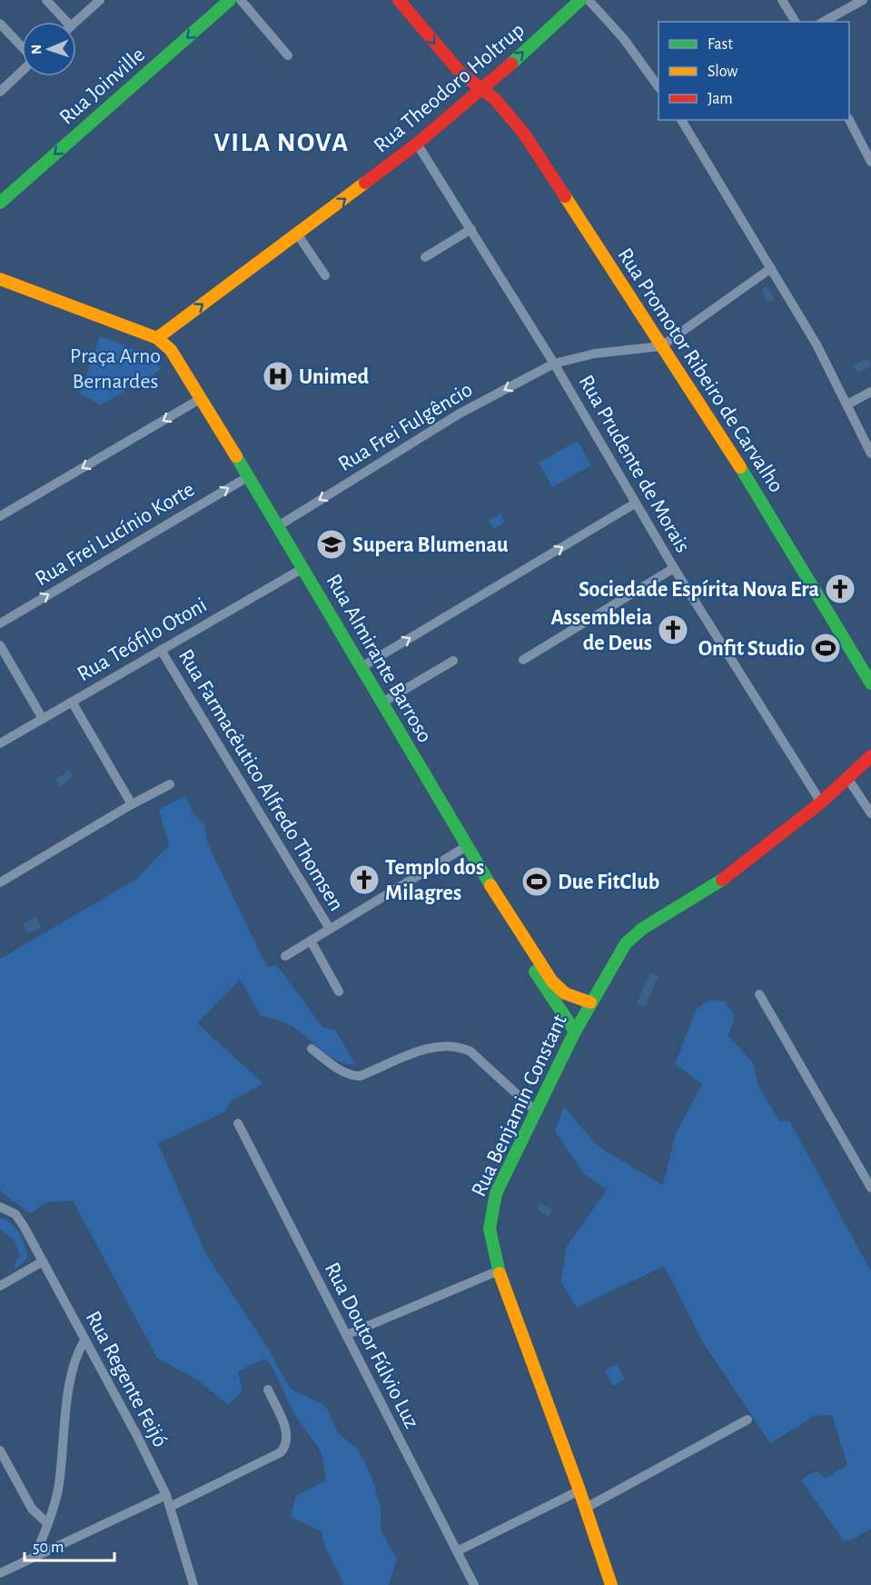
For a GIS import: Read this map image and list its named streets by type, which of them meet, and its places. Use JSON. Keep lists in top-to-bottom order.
{
  "streets": {
    "main road": [
      "Rua Joinville",
      "Rua Theodoro Holtrup",
      "Rua Promotor Ribeiro de Carvalho",
      "Rua Almirante Barroso",
      "Rua Benjamin Constant"
    ],
    "street": [
      "Rua Frei Fulgêncio",
      "Rua Prudente de Morais",
      "Rua Frei Lucínio Korte",
      "Rua Teófilo Otoni",
      "Rua Farmacêutico Alfredo Thomsen",
      "Rua Doutor Fúlvio Luz",
      "Rua Regente Feijó"
    ]
  },
  "crossings": [
    ["Rua Theodoro Holtrup", "Rua Promotor Ribeiro de Carvalho"],
    ["Rua Theodoro Holtrup", "Rua Prudente de Morais"],
    ["Rua Theodoro Holtrup", "Rua Almirante Barroso"],
    ["Rua Promotor Ribeiro de Carvalho", "Rua Frei Fulgêncio"],
    ["Rua Frei Fulgêncio", "Rua Prudente de Morais"],
    ["Rua Frei Fulgêncio", "Rua Almirante Barroso"],
    ["Rua Prudente de Morais", "Rua Benjamin Constant"],
    ["Rua Frei Lucínio Korte", "Rua Almirante Barroso"],
    ["Rua Teófilo Otoni", "Rua Almirante Barroso"],
    ["Rua Teófilo Otoni", "Rua Farmacêutico Alfredo Thomsen"],
    ["Rua Almirante Barroso", "Rua Benjamin Constant"]
  ],
  "one_way": [
    "Rua Joinville",
    "Rua Theodoro Holtrup",
    "Rua Frei Fulgêncio",
    "Rua Frei Lucínio Korte"
  ],
  "districts": ["VILA NOVA"],
  "parks": ["Praça Arno Bernardes"],
  "places": {
    "hospital": ["Unimed"],
    "school or university": ["Supera Blumenau"],
    "church": ["Sociedade Espírita Nova Era", "Assembleia de Deus", "Templo dos Milagres"],
    "sports": ["Onfit Studio", "Due FitClub"]
  },
  "legend": ["Fast", "Slow", "Jam"],
  "scale_bar": "50 m",
  "north": "left"
}
